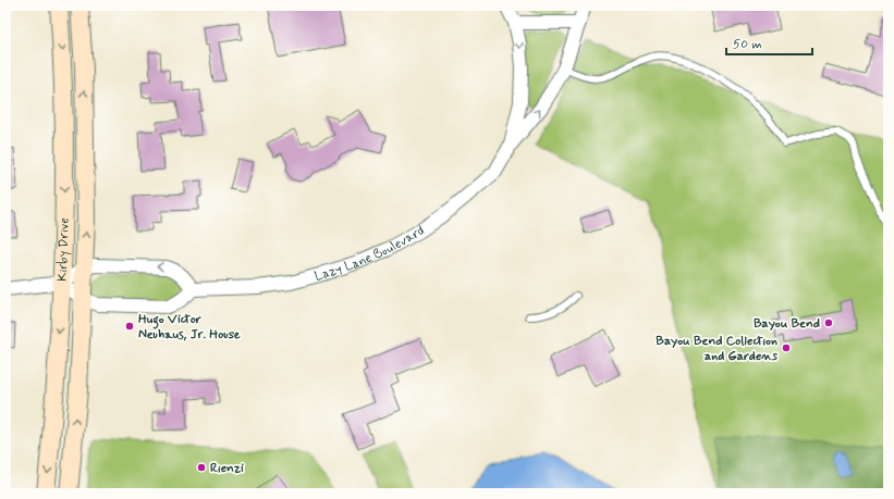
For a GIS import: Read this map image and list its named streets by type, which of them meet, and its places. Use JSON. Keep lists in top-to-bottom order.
{
  "streets": {
    "main road": ["Kirby Drive"],
    "street": ["Lazy Lane Boulevard"]
  },
  "places": [
    "Bayou Bend",
    "Hugo Victor Neuhaus, Jr. House",
    "Bayou Bend Collection and Gardens",
    "Rienzi"
  ],
  "scale_bar": "50 m"
}
